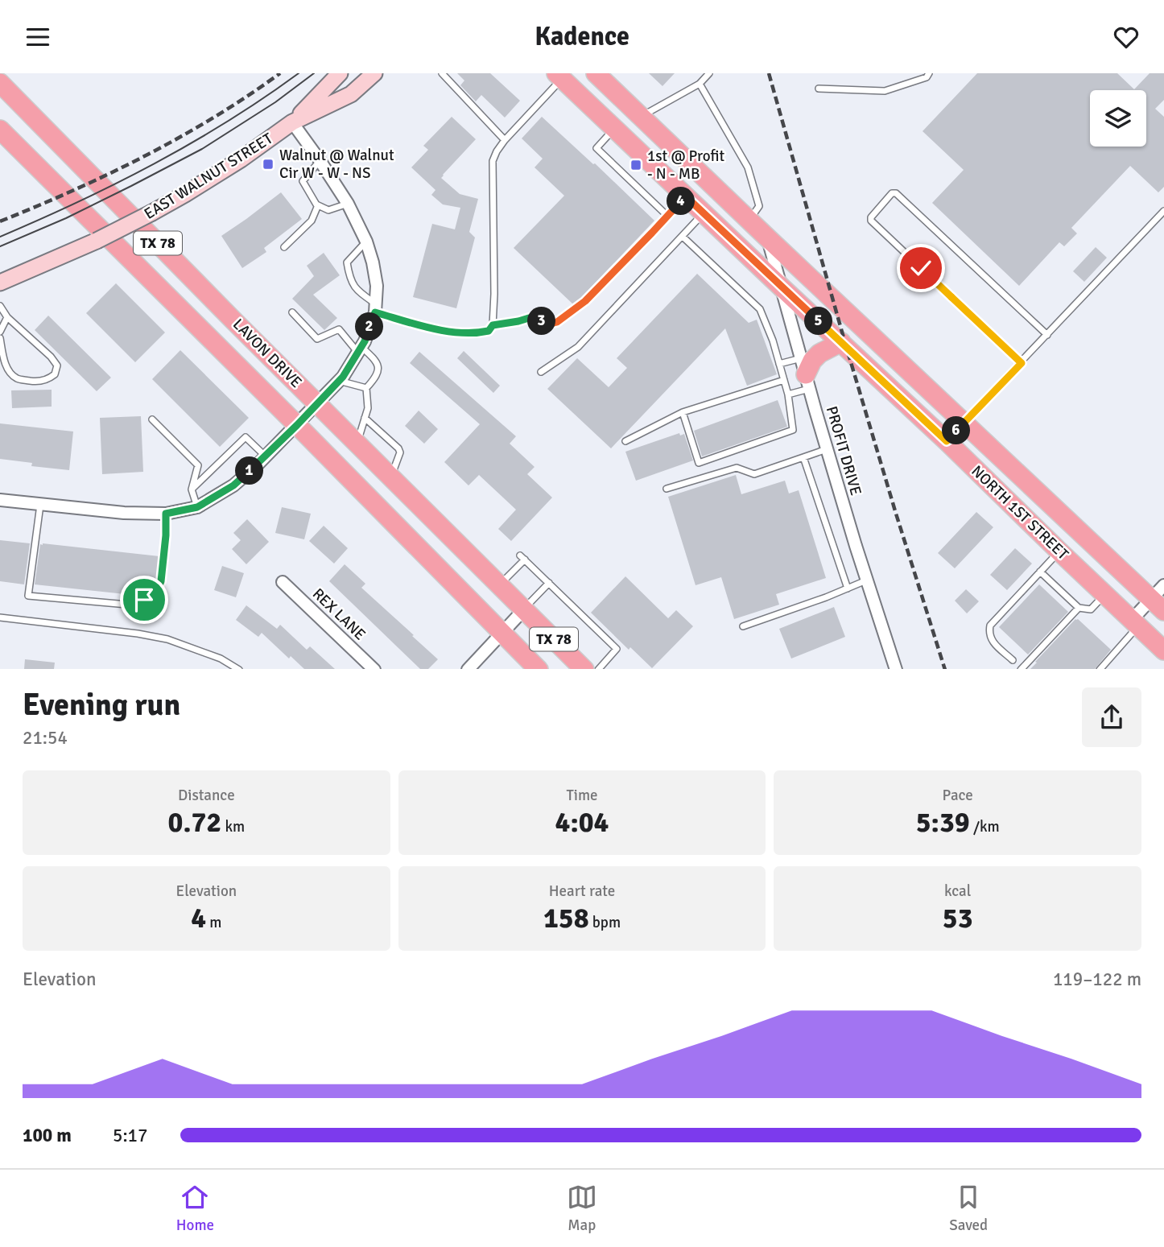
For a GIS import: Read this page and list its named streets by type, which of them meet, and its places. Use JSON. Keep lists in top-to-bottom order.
{
  "streets": {
    "main road": ["TX 78", "LAVON DRIVE", "NORTH 1ST STREET"],
    "street": ["EAST WALNUT STREET", "PROFIT DRIVE", "REX LANE"]
  },
  "crossings": [
    ["PROFIT DRIVE", "NORTH 1ST STREET"]
  ],
  "places": {
    "transit": ["Walnut @ Walnut Cir W - W - NS", "1st @ Profit - N - MB"]
  },
  "page": {
    "header": "Kadence",
    "pins": [
      "4",
      "3",
      "5",
      "2",
      "6",
      "1"
    ],
    "heading": ["Evening run", "21:54"],
    "stats": [
      ["Distance", "0.72 km"],
      ["Time", "4:04"],
      ["Pace", "5:39 /km"],
      ["Elevation", "4 m"],
      ["Heart rate", "158 bpm"],
      ["kcal", "53"]
    ],
    "chart": ["Elevation", "119–122 m"],
    "list": [
      {
        "name": "100 m",
        "note": "5:17"
      }
    ],
    "tabs": ["Home", "Map", "Saved"]
  }
}
